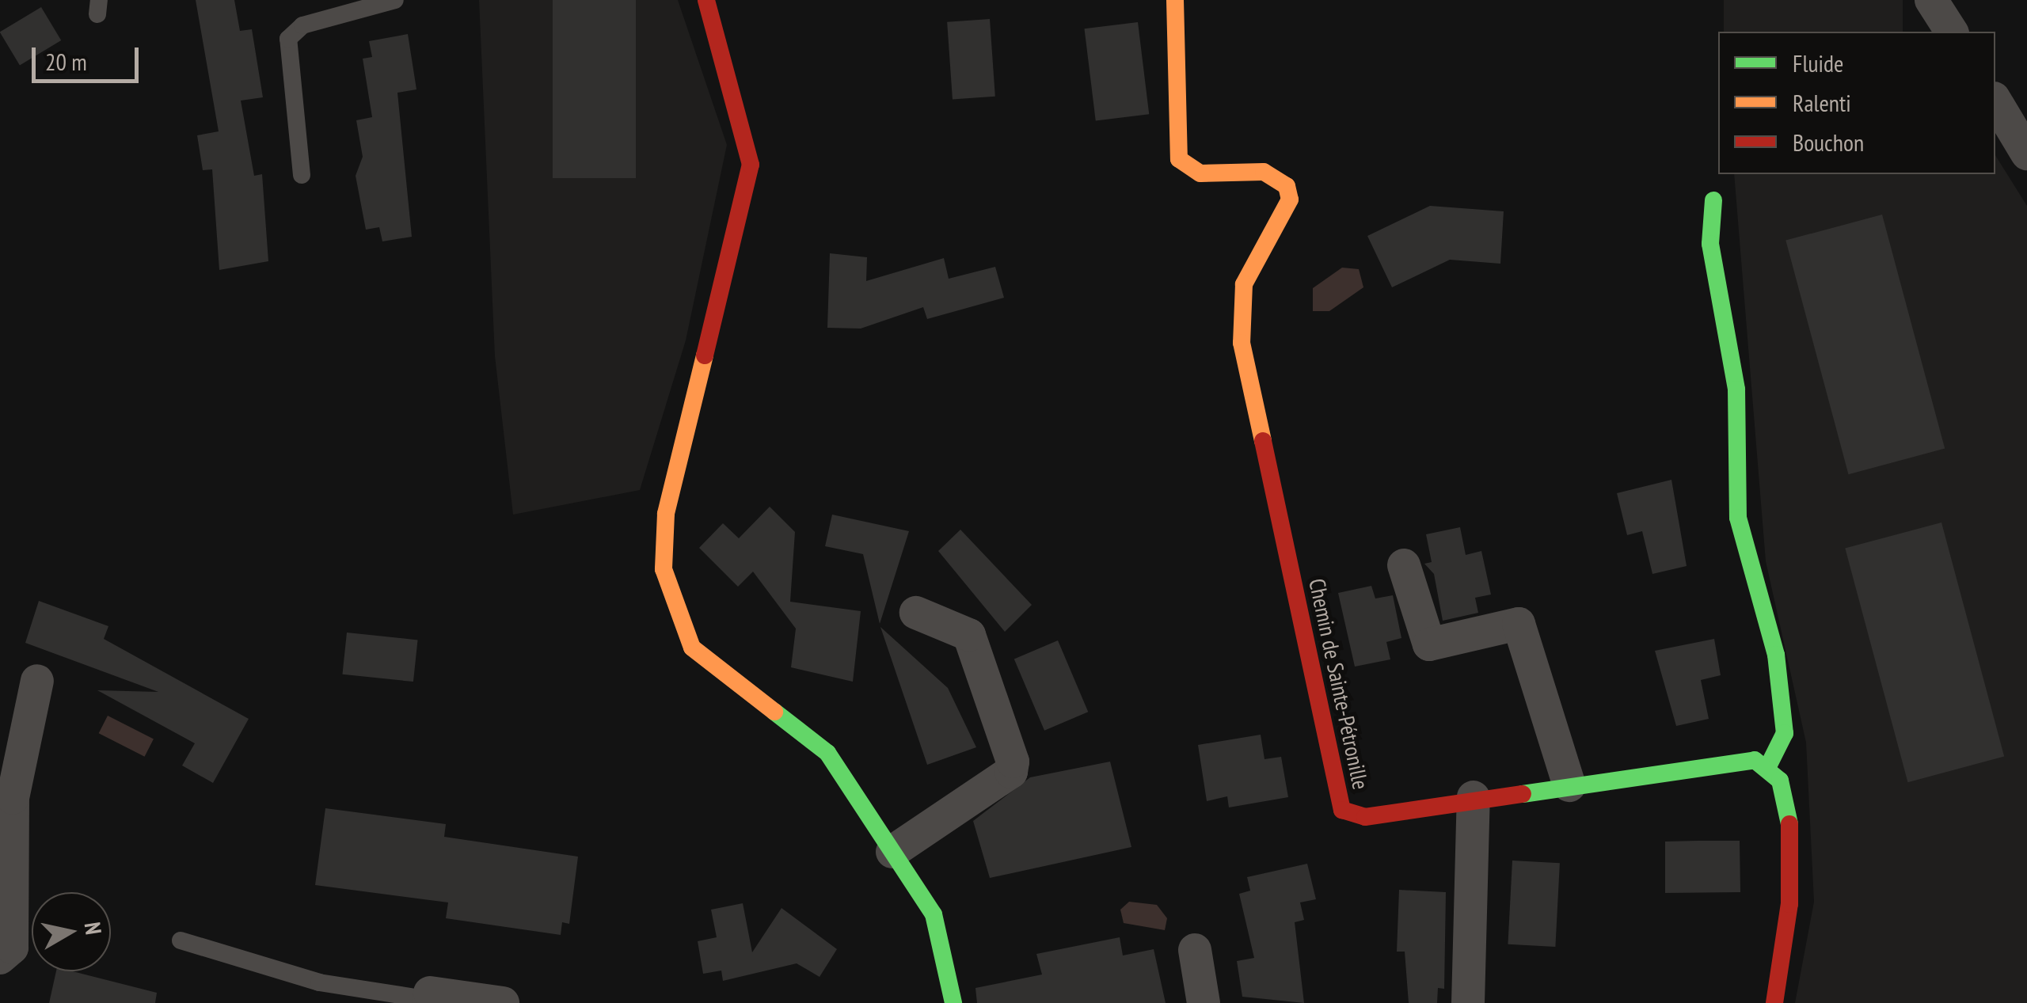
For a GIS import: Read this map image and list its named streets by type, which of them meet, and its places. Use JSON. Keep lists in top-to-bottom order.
{
  "streets": {
    "street": ["Chemin de Sainte-Pétronille"]
  },
  "legend": ["Fluide", "Ralenti", "Bouchon"],
  "scale_bar": "20 m",
  "north": "right"
}
